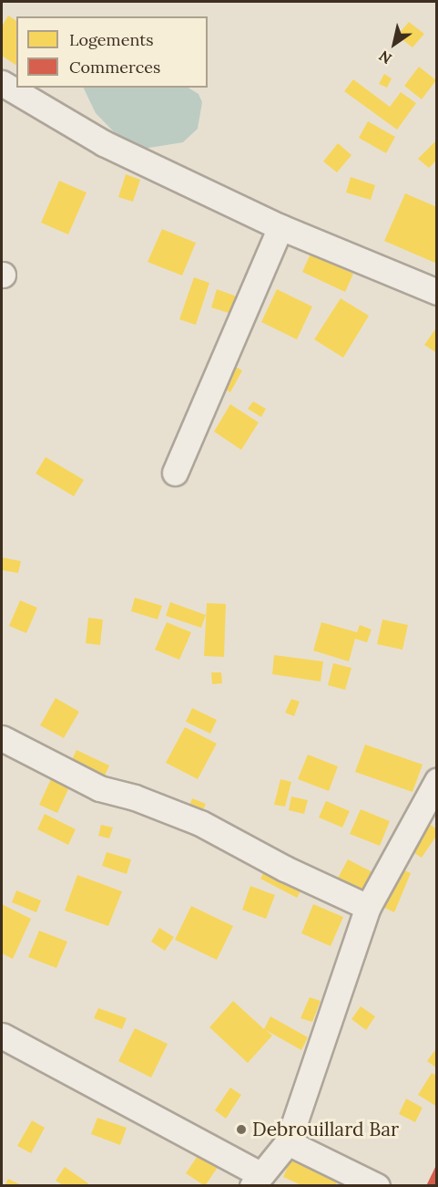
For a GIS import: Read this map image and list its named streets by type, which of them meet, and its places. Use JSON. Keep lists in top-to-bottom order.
{
  "places": ["Debrouillard Bar"],
  "legend": ["Logements", "Commerces"],
  "north": "bottom left"
}
